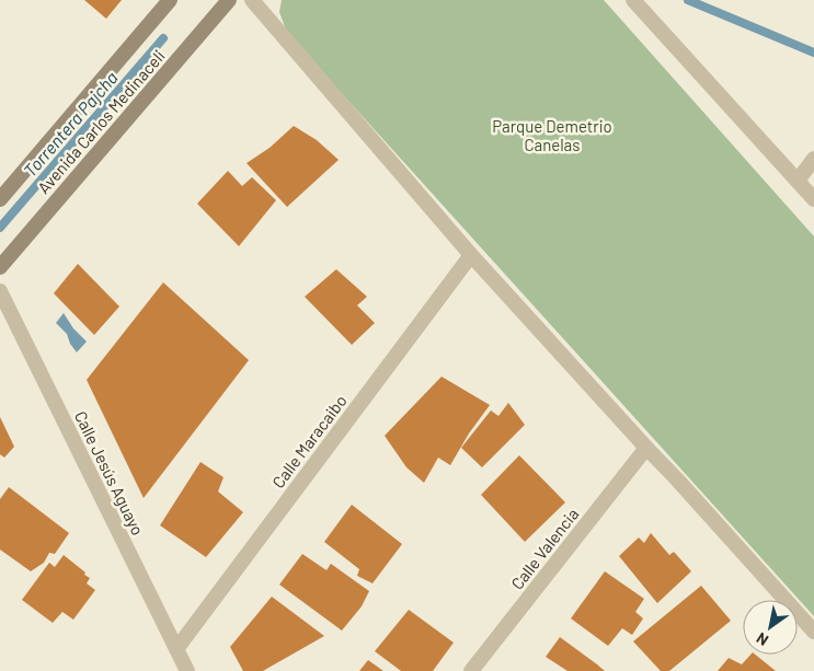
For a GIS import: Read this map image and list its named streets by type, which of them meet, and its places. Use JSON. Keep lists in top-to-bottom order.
{
  "streets": {
    "main road": ["Avenida Carlos Medinaceli"],
    "street": ["Calle Maracaibo", "Calle Jesús Aguayo", "Calle Valencia"]
  },
  "crossings": [
    ["Calle Maracaibo", "Calle Jesús Aguayo"]
  ],
  "water": ["Torrentera Pajcha"],
  "parks": ["Parque Demetrio Canelas"],
  "north": "bottom left"
}
